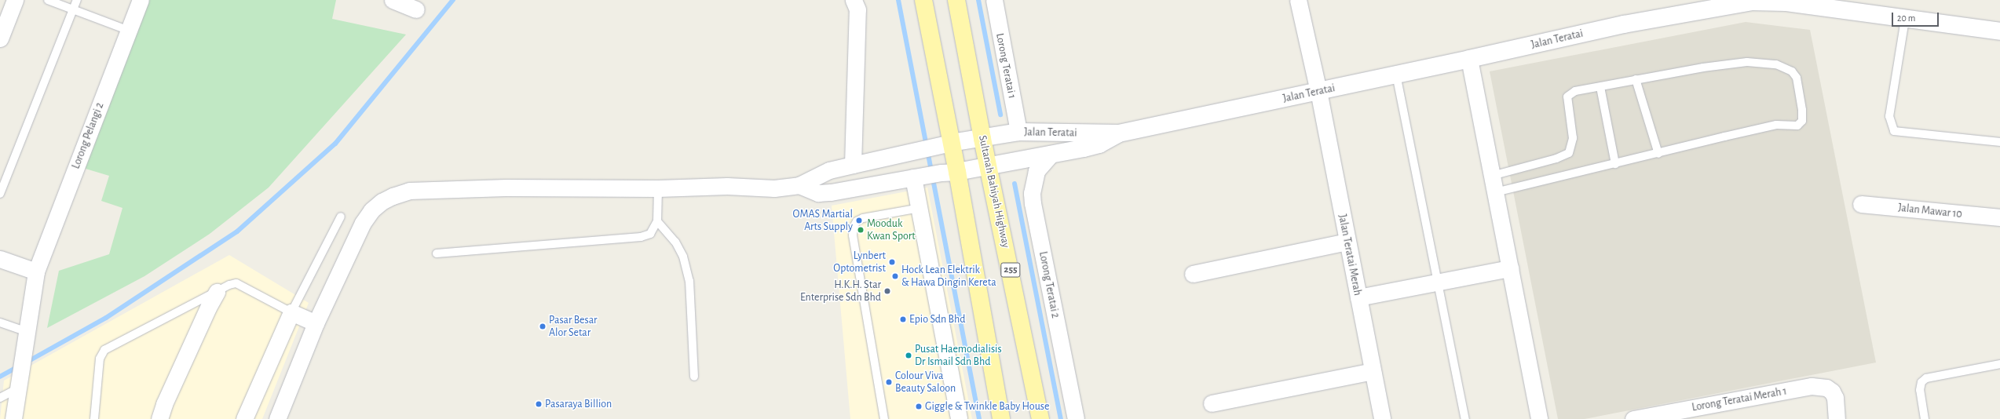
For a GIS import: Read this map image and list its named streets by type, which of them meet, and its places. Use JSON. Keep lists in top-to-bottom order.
{
  "streets": {
    "main road": ["Sultanah Bahiyah Highway", "255"],
    "street": [
      "Jalan Teratai",
      "Lorong Teratai 1",
      "Lorong Pelangi 2",
      "Jalan Mawar 10",
      "Jalan Teratai Merah",
      "Lorong Teratai 2",
      "Lorong Teratai Merah 1"
    ]
  },
  "crossings": [
    ["Jalan Teratai", "Lorong Teratai 1"],
    ["Jalan Teratai", "Sultanah Bahiyah Highway"],
    ["Jalan Teratai", "Jalan Teratai Merah"],
    ["Jalan Teratai", "Lorong Teratai 2"]
  ],
  "places": [
    "OMAS Martial Arts Supply",
    "Mooduk Kwan Sport",
    "Lynbert Optometrist",
    "Hock Lean Elektrik & Hawa Dingin Kereta",
    "H.K.H. Star Enterprise Sdn Bhd",
    "Epio Sdn Bhd",
    "Pasar Besar Alor Setar",
    "Pusat Haemodialisis Dr Ismail Sdn Bhd",
    "Colour Viva Beauty Saloon",
    "Pasaraya Billion",
    "Giggle & Twinkle Baby House"
  ],
  "scale_bar": "20 m"
}
